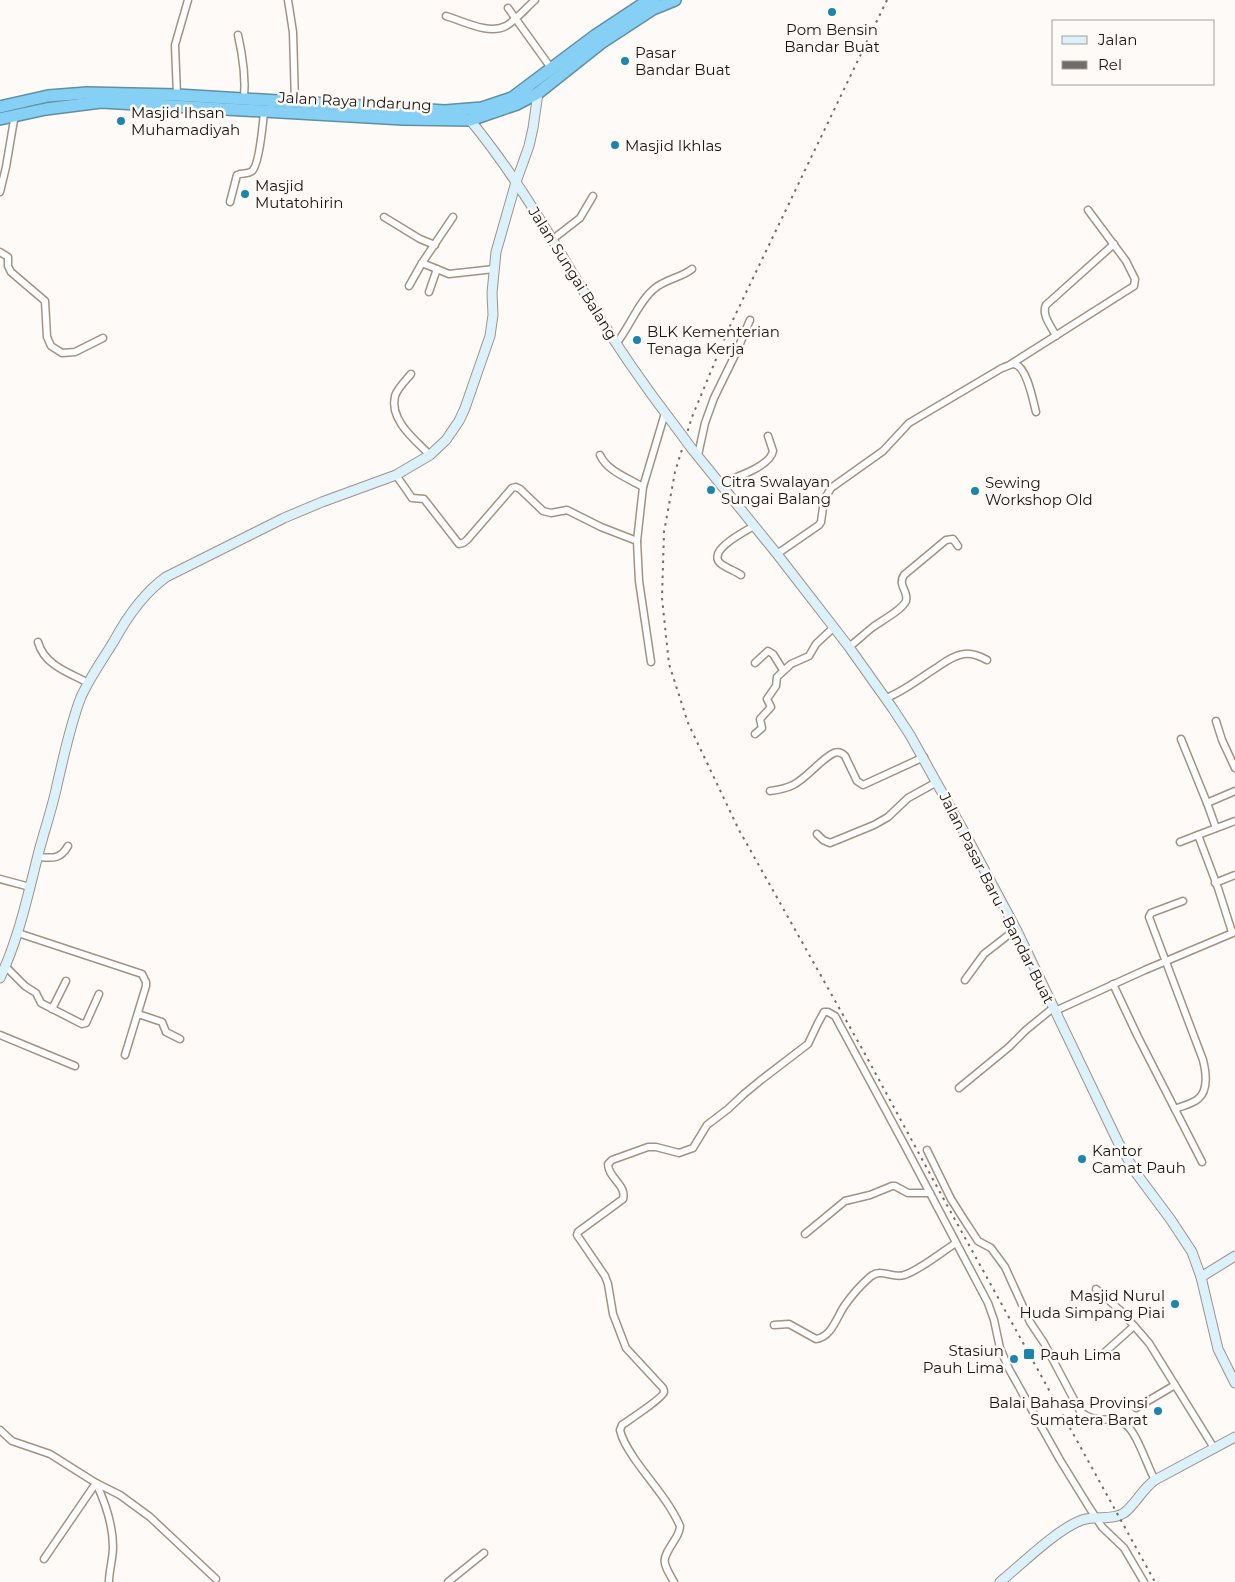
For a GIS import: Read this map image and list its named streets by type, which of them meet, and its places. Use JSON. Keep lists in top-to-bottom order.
{
  "streets": {
    "highway": ["Jalan Raya Indarung"],
    "street": ["Jalan Sungai Balang", "Jalan Pasar Baru - Bandar Buat"]
  },
  "crossings": [
    ["Jalan Raya Indarung", "Jalan Sungai Balang"],
    ["Jalan Sungai Balang", "Jalan Pasar Baru - Bandar Buat"]
  ],
  "places": {
    "other": [
      "Pom Bensin Bandar Buat",
      "Pasar Bandar Buat",
      "Masjid Ihsan Muhamadiyah",
      "Masjid Ikhlas",
      "Masjid Mutatohirin",
      "BLK Kementerian Tenaga Kerja",
      "Citra Swalayan Sungai Balang",
      "Sewing Workshop Old",
      "Kantor Camat Pauh",
      "Masjid Nurul Huda Simpang Piai",
      "Stasiun Pauh Lima",
      "Balai Bahasa Provinsi Sumatera Barat"
    ],
    "transit": ["Pauh Lima"]
  },
  "legend": ["Jalan", "Rel"]
}
